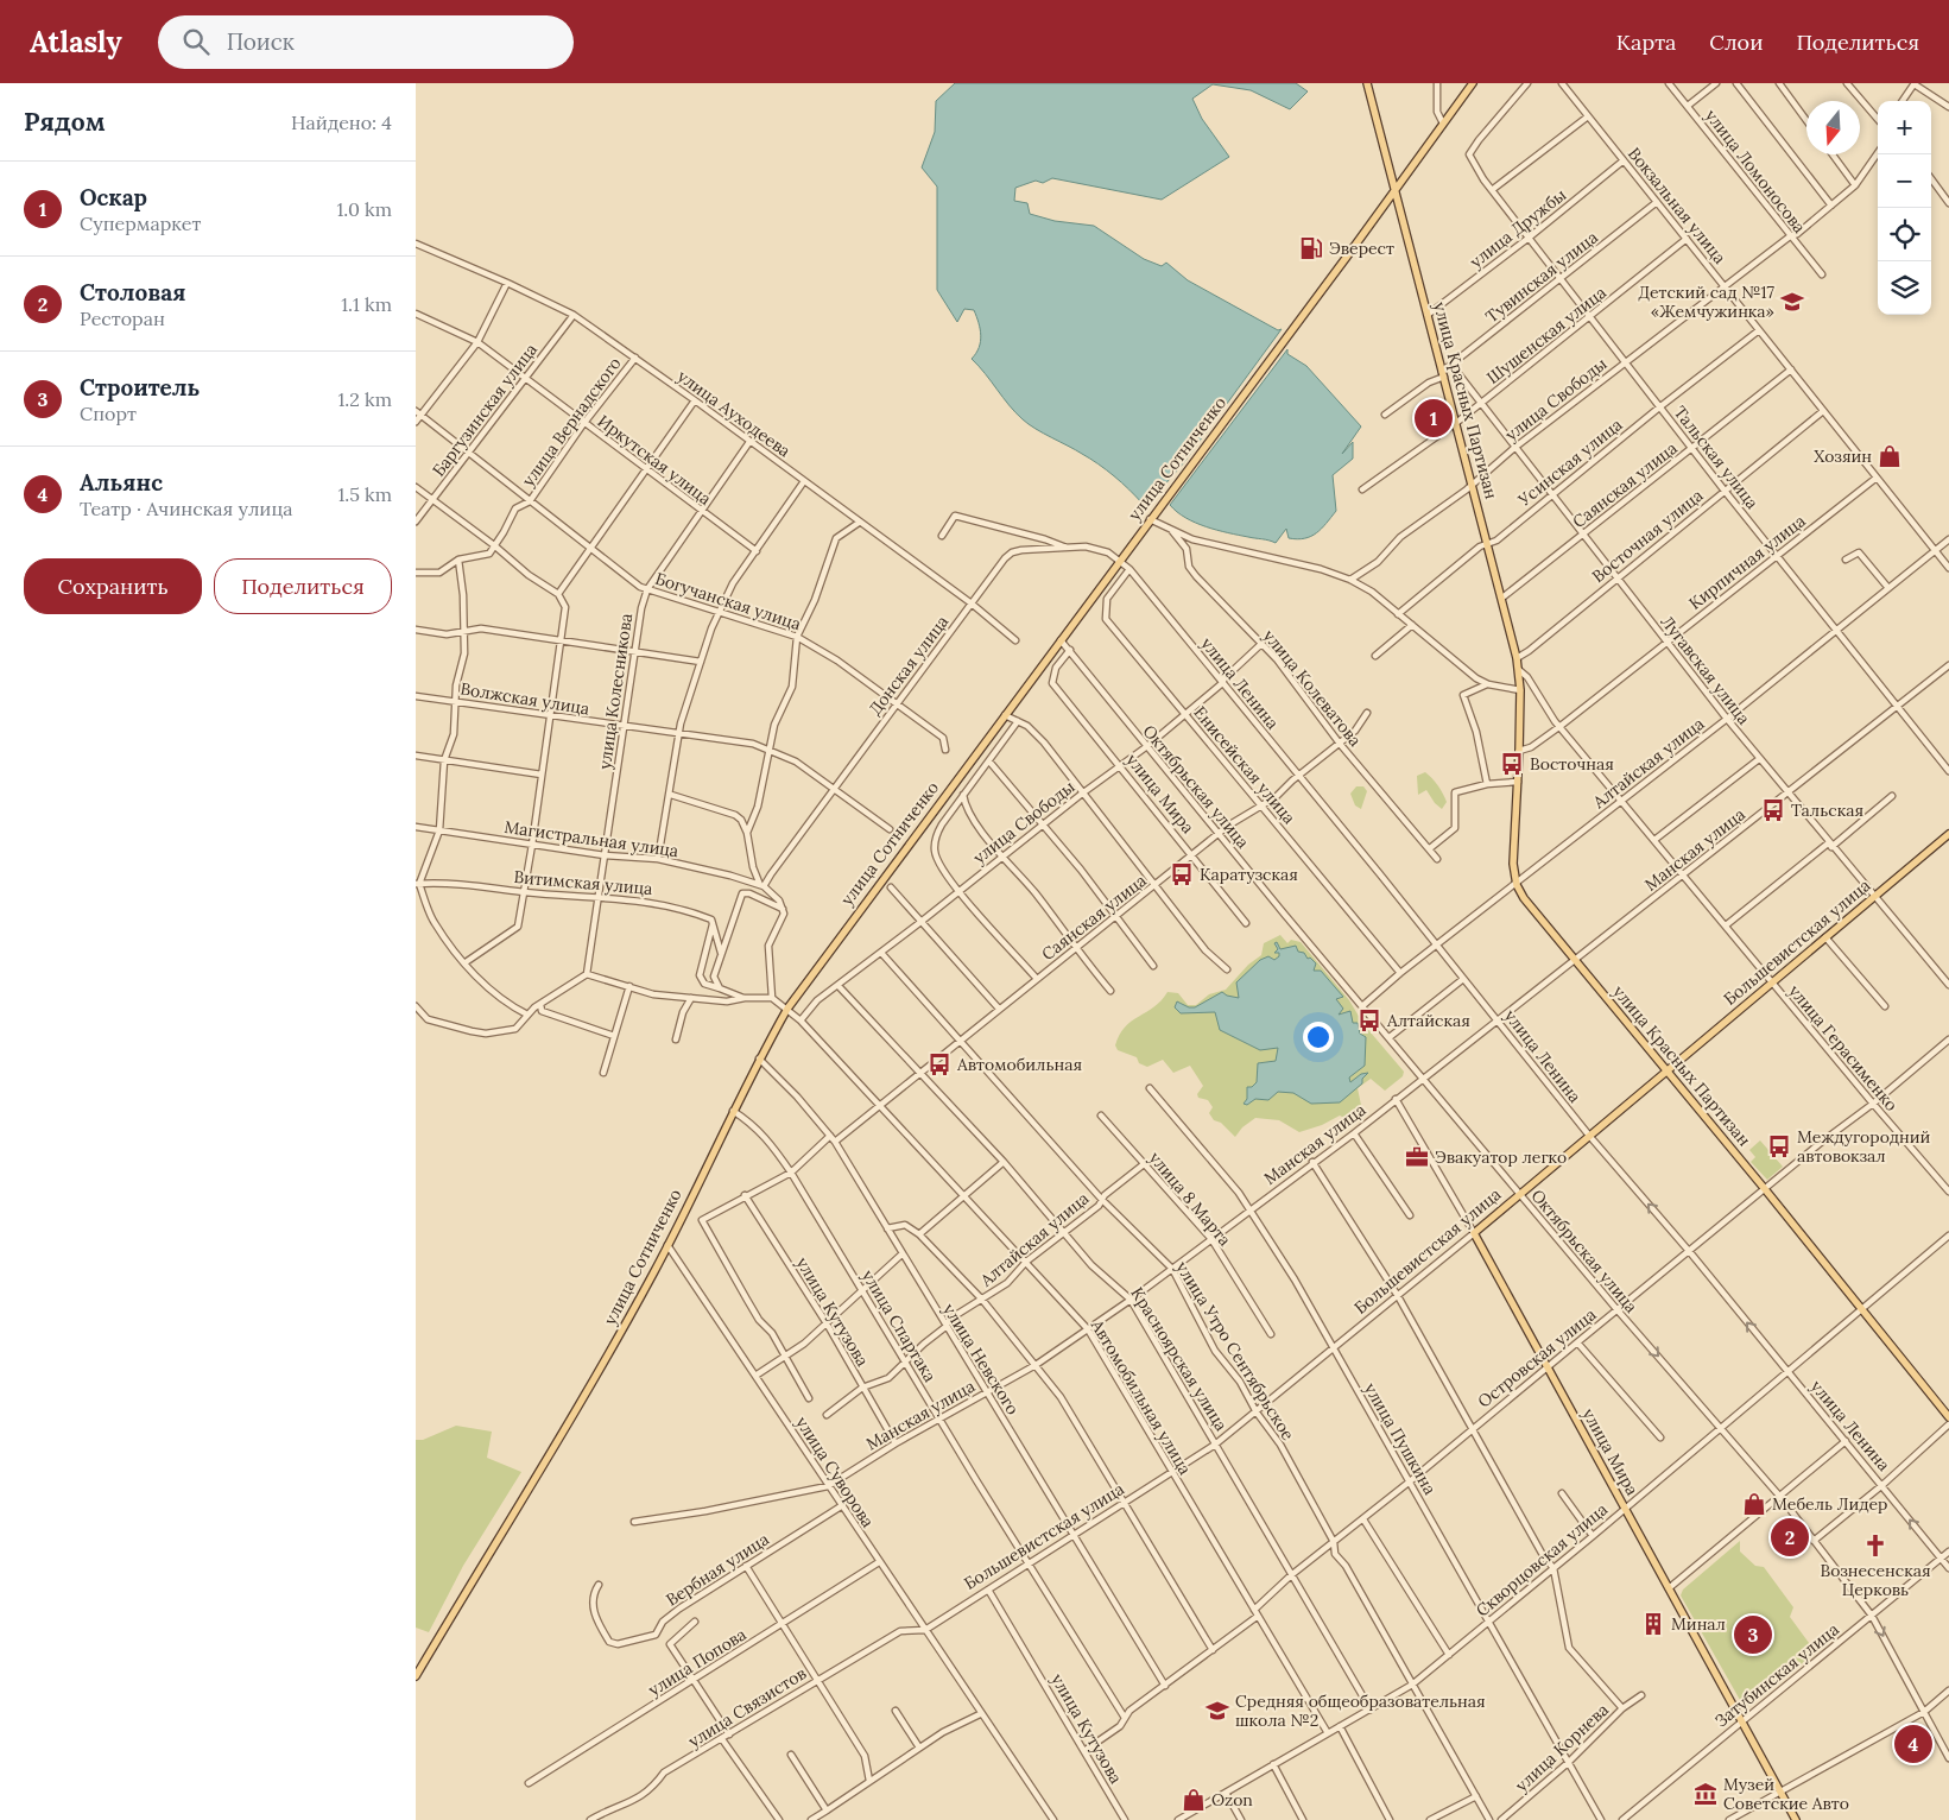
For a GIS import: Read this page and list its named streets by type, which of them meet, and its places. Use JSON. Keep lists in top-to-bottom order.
{
  "streets": {
    "main road": [
      "улица Красных Партизан",
      "улица Сотниченко",
      "улица Мира",
      "Большевистская улица"
    ],
    "street": [
      "улица Ломоносова",
      "Вокзальная улица",
      "улица Дружбы",
      "Тувинская улица",
      "Шушенская улица",
      "улица Свободы",
      "Баргузинская улица",
      "улица Ауходеева",
      "улица Вернадского",
      "Тальская улица",
      "Иркутская улица",
      "Усинская улица",
      "Саянская улица",
      "Восточная улица",
      "Кирпичная улица",
      "Богучанская улица",
      "Донская улица",
      "Лугавская улица",
      "улица Ленина",
      "улица Колеватова",
      "улица Колесникова",
      "Волжская улица",
      "Алтайская улица",
      "Енисейская улица",
      "Октябрьская улица",
      "Магистральная улица",
      "Манская улица",
      "Витимская улица",
      "улица Герасименко",
      "улица 8 Марта",
      "улица Кутузова",
      "улица Спартака",
      "улица Утро Сентябрьское",
      "Островская улица",
      "улица Невского",
      "Красноярская улица",
      "Автомобильная улица",
      "улица Пушкина",
      "улица Суворова",
      "Скворцовская улица",
      "Вербная улица",
      "улица Попова",
      "Затубинская улица",
      "улица Связистов",
      "улица Корнева"
    ]
  },
  "crossings": [
    ["улица Ломоносова", "улица Свободы"],
    ["Вокзальная улица", "улица Дружбы"],
    ["Вокзальная улица", "Тувинская улица"],
    ["Вокзальная улица", "Шушенская улица"],
    ["Вокзальная улица", "улица Свободы"],
    ["Вокзальная улица", "Усинская улица"],
    ["Вокзальная улица", "Саянская улица"],
    ["Вокзальная улица", "Восточная улица"],
    ["Вокзальная улица", "Кирпичная улица"],
    ["Вокзальная улица", "Алтайская улица"],
    ["улица Дружбы", "улица Красных Партизан"],
    ["улица Дружбы", "Тальская улица"],
    ["Тувинская улица", "улица Красных Партизан"],
    ["Тувинская улица", "Тальская улица"],
    ["Тувинская улица", "Лугавская улица"],
    ["Шушенская улица", "улица Красных Партизан"],
    ["Шушенская улица", "Тальская улица"],
    ["Шушенская улица", "Лугавская улица"],
    ["улица Свободы", "улица Красных Партизан"],
    ["улица Свободы", "Тальская улица"],
    ["улица Свободы", "Лугавская улица"],
    ["улица Свободы", "улица Ленина"],
    ["улица Свободы", "улица Колеватова"],
    ["улица Свободы", "Енисейская улица"],
    ["улица Свободы", "Октябрьская улица"],
    ["улица Свободы", "улица Мира"],
    ["улица Свободы", "улица Утро Сентябрьское"],
    ["улица Свободы", "Красноярская улица"],
    ["улица Свободы", "Автомобильная улица"],
    ["улица Красных Партизан", "улица Сотниченко"],
    ["улица Красных Партизан", "Усинская улица"],
    ["улица Красных Партизан", "Саянская улица"],
    ["улица Красных Партизан", "Восточная улица"],
    ["улица Красных Партизан", "Кирпичная улица"],
    ["улица Красных Партизан", "Алтайская улица"],
    ["улица Красных Партизан", "Манская улица"],
    ["улица Красных Партизан", "Большевистская улица"],
    ["улица Красных Партизан", "улица Герасименко"],
    ["улица Красных Партизан", "Островская улица"],
    ["улица Красных Партизан", "Скворцовская улица"],
    ["Баргузинская улица", "улица Ауходеева"],
    ["Баргузинская улица", "Иркутская улица"],
    ["Баргузинская улица", "Богучанская улица"],
    ["улица Ауходеева", "улица Вернадского"],
    ["улица Ауходеева", "Донская улица"],
    ["улица Ауходеева", "улица Колесникова"],
    ["улица Вернадского", "Иркутская улица"],
    ["улица Вернадского", "Богучанская улица"],
    ["Тальская улица", "Усинская улица"],
    ["Тальская улица", "Саянская улица"],
    ["Тальская улица", "Восточная улица"],
    ["Тальская улица", "Кирпичная улица"],
    ["Тальская улица", "Алтайская улица"],
    ["Тальская улица", "Манская улица"],
    ["улица Сотниченко", "Донская улица"],
    ["улица Сотниченко", "улица Ленина"],
    ["улица Сотниченко", "Октябрьская улица"],
    ["улица Сотниченко", "улица Спартака"],
    ["улица Сотниченко", "улица Невского"],
    ["улица Сотниченко", "Автомобильная улица"],
    ["улица Сотниченко", "улица Суворова"],
    ["Иркутская улица", "улица Колесникова"],
    ["Усинская улица", "Лугавская улица"],
    ["Саянская улица", "Лугавская улица"],
    ["Саянская улица", "улица Ленина"],
    ["Саянская улица", "улица Колеватова"],
    ["Саянская улица", "Енисейская улица"],
    ["Саянская улица", "Октябрьская улица"],
    ["Саянская улица", "улица Мира"],
    ["Саянская улица", "улица Утро Сентябрьское"],
    ["Саянская улица", "улица Невского"],
    ["Саянская улица", "Красноярская улица"],
    ["Саянская улица", "Автомобильная улица"],
    ["Восточная улица", "Лугавская улица"],
    ["Кирпичная улица", "Лугавская улица"],
    ["Кирпичная улица", "улица Герасименко"],
    ["Богучанская улица", "Донская улица"],
    ["Богучанская улица", "улица Колесникова"],
    ["Донская улица", "улица Ленина"],
    ["Донская улица", "Волжская улица"],
    ["Донская улица", "Магистральная улица"],
    ["Лугавская улица", "Алтайская улица"],
    ["Лугавская улица", "Манская улица"],
    ["Лугавская улица", "Большевистская улица"],
    ["улица Ленина", "Алтайская улица"],
    ["улица Ленина", "Енисейская улица"],
    ["улица Ленина", "Манская улица"],
    ["улица Ленина", "Большевистская улица"],
    ["улица Ленина", "Островская улица"],
    ["улица Ленина", "Скворцовская улица"],
    ["улица Ленина", "Затубинская улица"],
    ["улица Колесникова", "Волжская улица"],
    ["улица Колесникова", "Магистральная улица"],
    ["улица Колесникова", "Витимская улица"],
    ["Алтайская улица", "Енисейская улица"],
    ["Алтайская улица", "Октябрьская улица"],
    ["Алтайская улица", "улица Герасименко"],
    ["Алтайская улица", "улица 8 Марта"],
    ["Алтайская улица", "улица Кутузова"],
    ["Алтайская улица", "улица Спартака"],
    ["Алтайская улица", "улица Утро Сентябрьское"],
    ["Алтайская улица", "улица Невского"],
    ["Алтайская улица", "Красноярская улица"],
    ["Алтайская улица", "Автомобильная улица"],
    ["Октябрьская улица", "улица Мира"],
    ["Октябрьская улица", "Манская улица"],
    ["Октябрьская улица", "Большевистская улица"],
    ["Октябрьская улица", "Островская улица"],
    ["Октябрьская улица", "Скворцовская улица"],
    ["Октябрьская улица", "Затубинская улица"],
    ["улица Мира", "Манская улица"],
    ["улица Мира", "Большевистская улица"],
    ["улица Мира", "Островская улица"],
    ["улица Мира", "Скворцовская улица"],
    ["улица Мира", "Затубинская улица"],
    ["Манская улица", "улица Герасименко"],
    ["Манская улица", "улица 8 Марта"],
    ["Манская улица", "улица Кутузова"],
    ["Манская улица", "улица Спартака"],
    ["Манская улица", "улица Утро Сентябрьское"],
    ["Манская улица", "улица Невского"],
    ["Манская улица", "Красноярская улица"],
    ["Манская улица", "Автомобильная улица"],
    ["Манская улица", "улица Пушкина"],
    ["Манская улица", "улица Суворова"],
    ["Большевистская улица", "улица Герасименко"],
    ["Большевистская улица", "улица Кутузова"],
    ["Большевистская улица", "улица Спартака"],
    ["Большевистская улица", "улица Утро Сентябрьское"],
    ["Большевистская улица", "улица Невского"],
    ["Большевистская улица", "Красноярская улица"],
    ["Большевистская улица", "Автомобильная улица"],
    ["Большевистская улица", "улица Пушкина"],
    ["Большевистская улица", "улица Суворова"],
    ["Большевистская улица", "улица Связистов"],
    ["улица Герасименко", "Островская улица"],
    ["улица Утро Сентябрьское", "Островская улица"],
    ["улица Утро Сентябрьское", "Скворцовская улица"],
    ["Островская улица", "Красноярская улица"],
    ["Островская улица", "Автомобильная улица"],
    ["Островская улица", "улица Пушкина"],
    ["Красноярская улица", "Скворцовская улица"],
    ["Автомобильная улица", "Скворцовская улица"],
    ["улица Пушкина", "Скворцовская улица"],
    ["улица Пушкина", "улица Корнева"],
    ["улица Суворова", "Вербная улица"],
    ["улица Суворова", "улица Попова"],
    ["улица Суворова", "улица Связистов"]
  ],
  "places": {
    "fuel station": ["Эверест"],
    "school or university": ["Детский сад №17 «Жемчужинка»", "Средняя общеобразовательная школа №2"],
    "shop": ["Хозяин", "Мебель Лидер", "Ozon"],
    "bus stop": [
      "Восточная",
      "Тальская",
      "Каратузская",
      "Алтайская",
      "Автомобильная",
      "Междугородний автовокзал"
    ],
    "office": ["Эвакуатор легко"],
    "church": ["Вознесенская Церковь"],
    "building": ["Минал"],
    "museum": ["Музей Советские Авто"]
  },
  "north": "bottom",
  "page": {
    "header": "Atlasly",
    "search": "Поиск",
    "nav": ["Карта", "Слои", "Поделиться"],
    "heading": ["Рядом", "Найдено: 4"],
    "map_buttons": ["+", "−"],
    "list": [
      {
        "mark": "1",
        "name": "Оскар",
        "note": "Супермаркет",
        "value": "1.0 km"
      },
      {
        "mark": "2",
        "name": "Столовая",
        "note": "Ресторан",
        "value": "1.1 km"
      },
      {
        "mark": "3",
        "name": "Строитель",
        "note": "Спорт",
        "value": "1.2 km"
      },
      {
        "mark": "4",
        "name": "Альянс",
        "note": "Театр · Ачинская улица",
        "value": "1.5 km"
      }
    ],
    "pins": [
      "1",
      "2",
      "3",
      "4"
    ],
    "buttons": ["Сохранить", "Поделиться"]
  }
}
